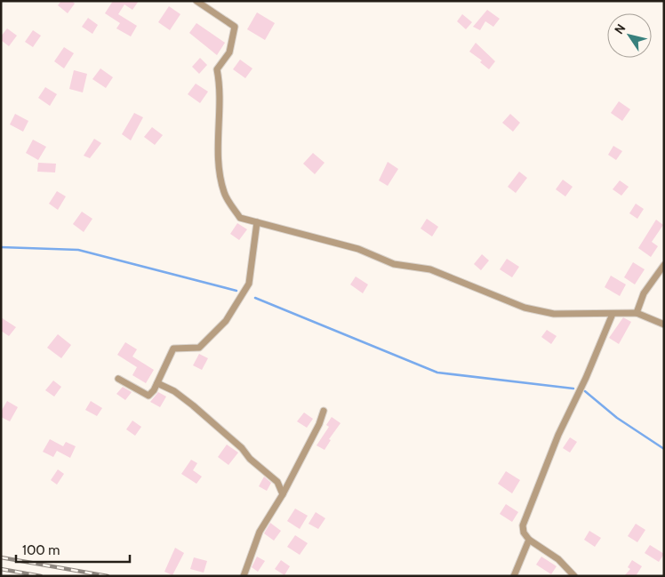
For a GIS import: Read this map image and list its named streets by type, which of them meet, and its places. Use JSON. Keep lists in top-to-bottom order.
{
  "scale_bar": "100 m",
  "north": "top left"
}
